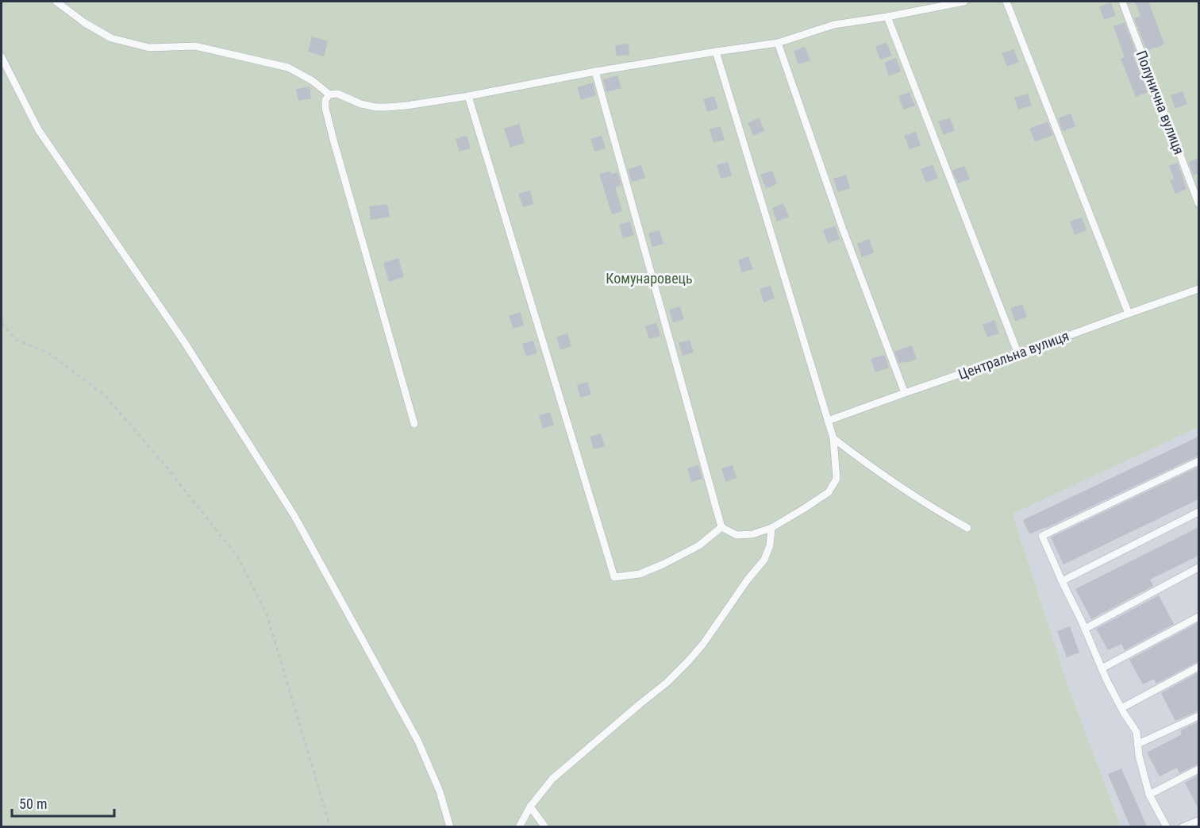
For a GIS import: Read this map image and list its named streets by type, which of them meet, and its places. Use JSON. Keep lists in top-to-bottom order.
{
  "streets": {
    "lane": ["Полунична вулиця", "Центральна вулиця"]
  },
  "parks": ["Комунаровець"],
  "scale_bar": "50 m"
}
